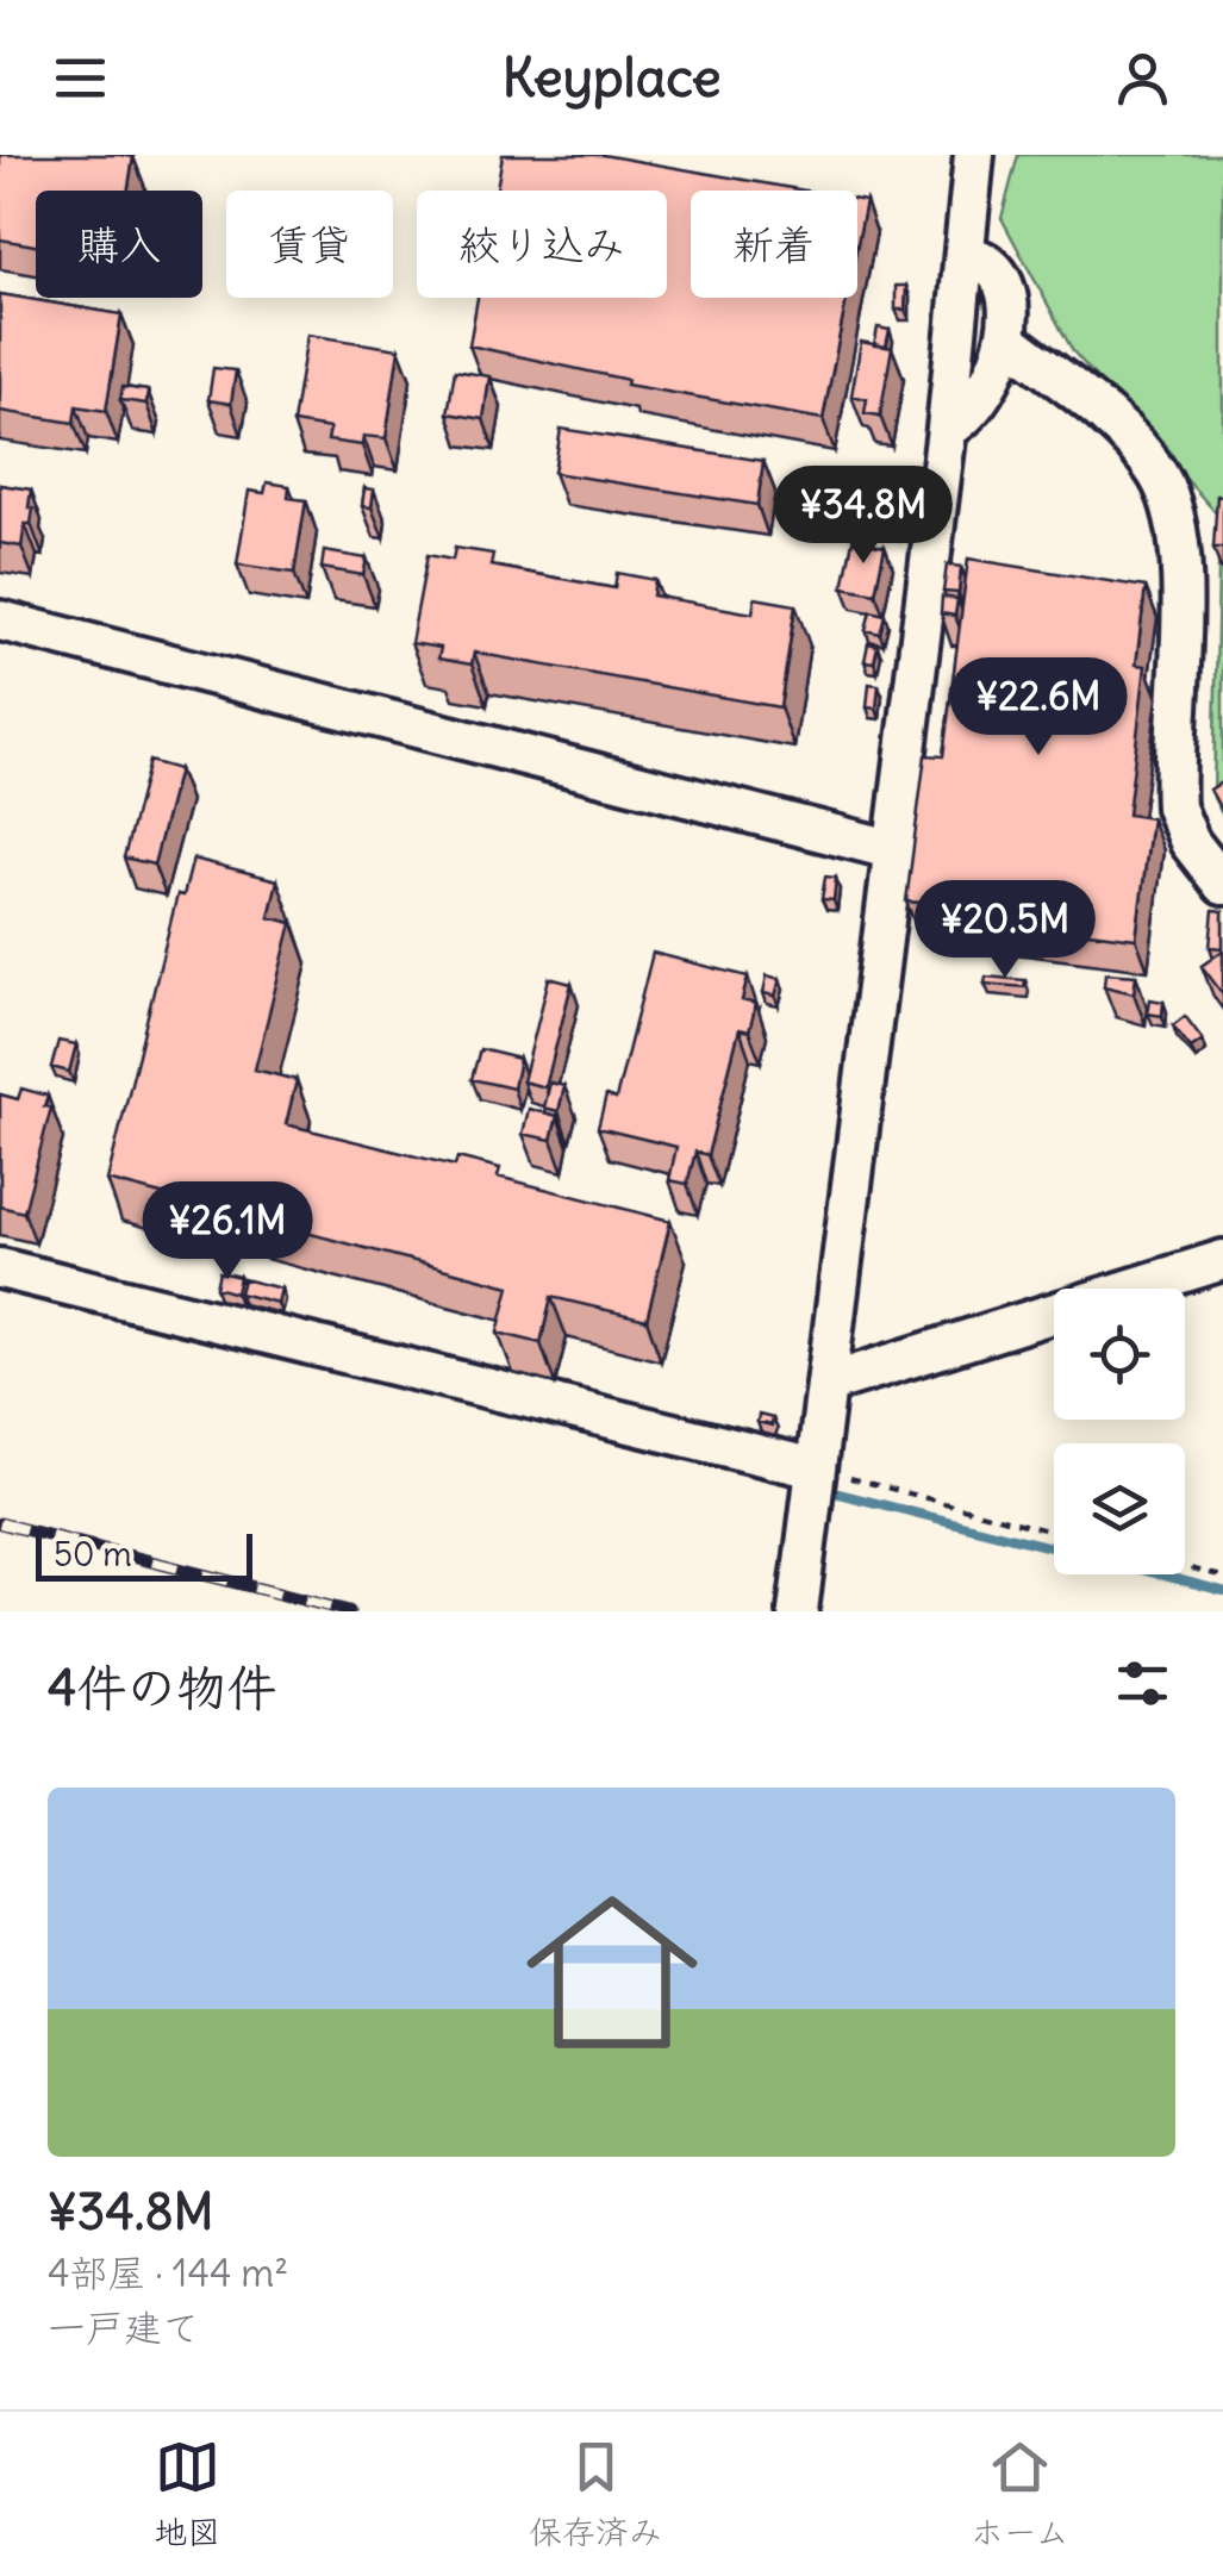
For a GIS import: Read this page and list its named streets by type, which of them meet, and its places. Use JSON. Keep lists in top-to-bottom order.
{
  "scale_bar": "50 m",
  "page": {
    "header": "Keyplace",
    "chip": [
      "購入",
      "賃貸",
      "絞り込み",
      "新着"
    ],
    "price": [
      "¥34.8M",
      "¥22.6M",
      "¥20.5M",
      "¥26.1M"
    ],
    "scale": "50 m",
    "heading": "4件の物件",
    "list": [
      {
        "name": "¥34.8M",
        "note": "4部屋 · 144 m² · 一戸建て"
      }
    ],
    "tabs": ["地図", "保存済み", "ホーム"]
  }
}
